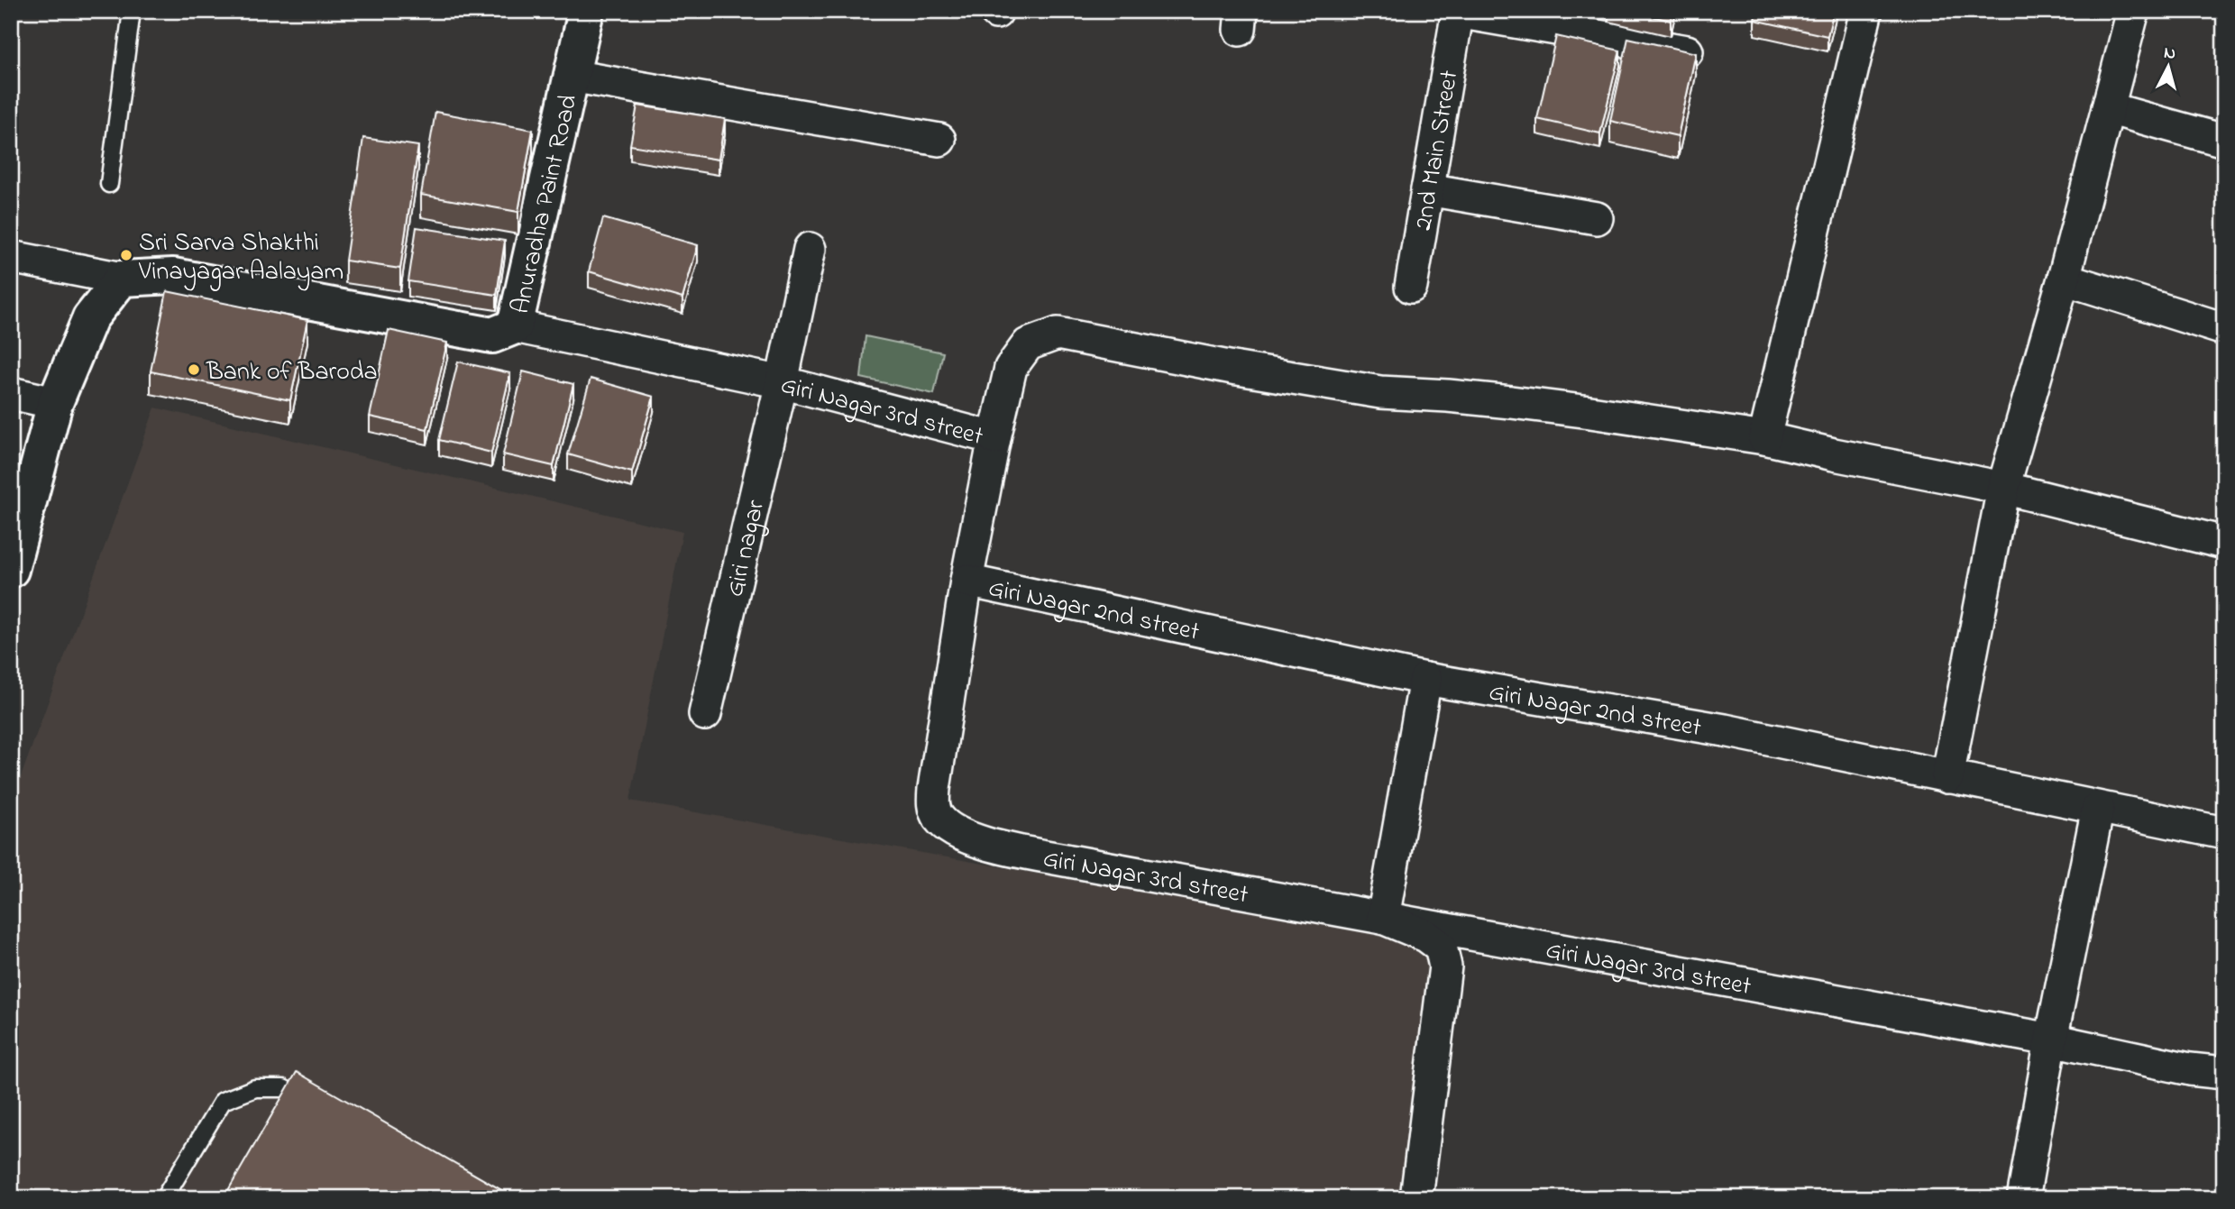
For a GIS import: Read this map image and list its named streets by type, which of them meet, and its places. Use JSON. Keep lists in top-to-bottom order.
{
  "streets": {
    "street": [
      "2nd Main Street",
      "Anuradha Paint Road",
      "Giri Nagar 3rd street",
      "Giri nagar",
      "Giri Nagar 2nd street"
    ]
  },
  "crossings": [
    ["Anuradha Paint Road", "Giri Nagar 3rd street"],
    ["Giri Nagar 3rd street", "Giri nagar"],
    ["Giri Nagar 3rd street", "Giri Nagar 2nd street"]
  ],
  "places": ["Sri Sarva Shakthi Vinayagar Aalayam", "Bank of Baroda"],
  "north": "top"
}
